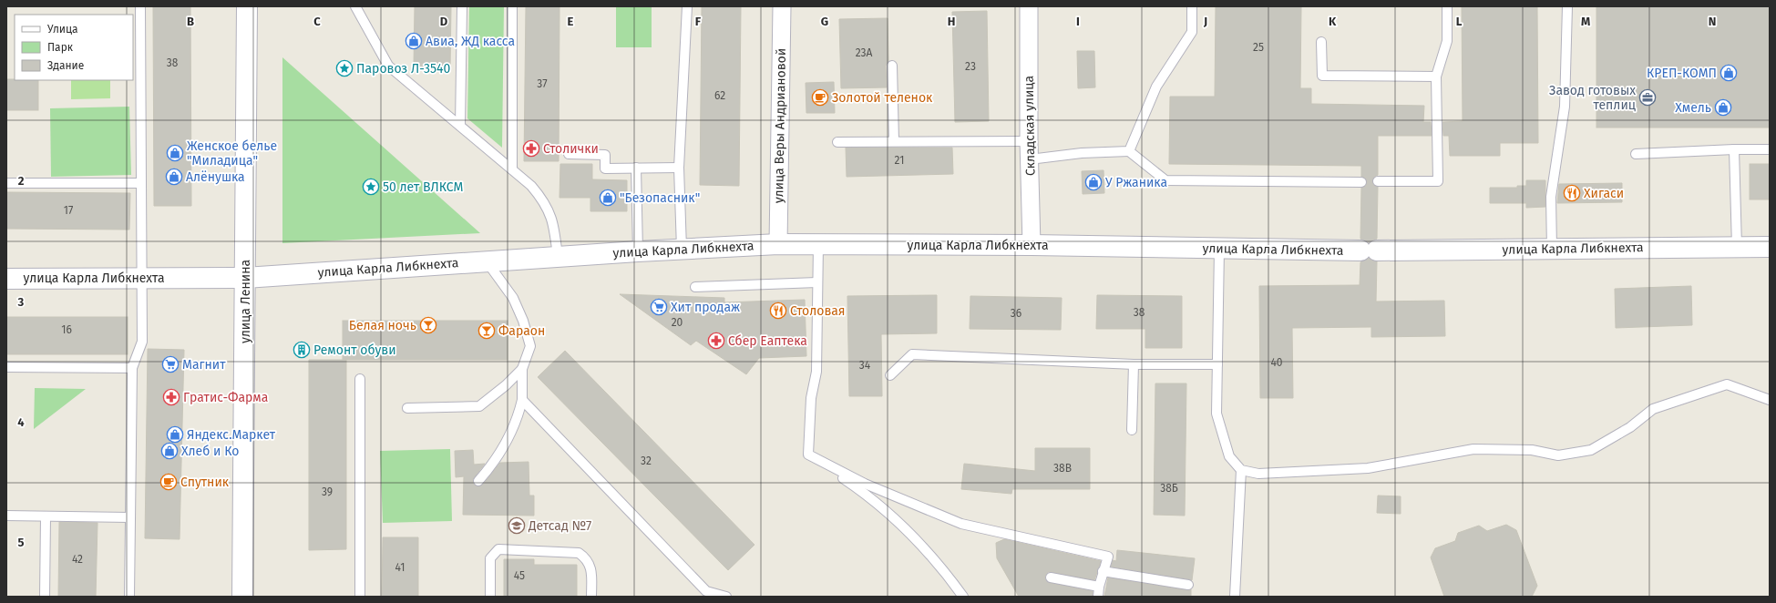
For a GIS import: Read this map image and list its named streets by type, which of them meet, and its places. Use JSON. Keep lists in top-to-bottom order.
{
  "streets": {
    "main road": ["улица Карла Либкнехта", "улица Ленина"],
    "street": ["улица Веры Андриановой", "Складская улица"]
  },
  "crossings": [
    ["улица Веры Андриановой", "улица Карла Либкнехта"],
    ["Складская улица", "улица Карла Либкнехта"],
    ["улица Карла Либкнехта", "улица Ленина"]
  ],
  "places": {
    "shop": [
      "Авиа, ЖД касса",
      "КРЕП-КОМП",
      "Хмель",
      "Женское белье \"Миладица\"",
      "Алёнушка",
      "У Ржаника",
      "\"Безопасник\"",
      "Яндекс.Маркет",
      "Хлеб и Ко"
    ],
    "place": ["Паровоз Л-3540", "50 лет ВЛКСМ"],
    "cafe": ["Золотой теленок", "Спутник"],
    "office": ["Завод готовых теплиц"],
    "pharmacy": ["Столички", "Сбер Еаптека", "Гратис-Фарма"],
    "restaurant": ["Хигаси", "Столовая"],
    "supermarket": ["Хит продаж", "Магнит"],
    "bar": ["Белая ночь", "Фараон"],
    "building": ["Ремонт обуви"],
    "school or university": ["Детсад №7"]
  },
  "house_numbers": [
    "25",
    "23А",
    "38",
    "23",
    "37",
    "62",
    "21",
    "17",
    "38",
    "36",
    "20",
    "16",
    "40",
    "34",
    "32",
    "38В",
    "38Б",
    "39",
    "42",
    "41",
    "45"
  ],
  "legend": ["Улица", "Парк", "Здание"],
  "grid": {
    "columns": [
      "B",
      "C",
      "D",
      "E",
      "F",
      "G",
      "H",
      "I",
      "J",
      "K",
      "L",
      "M",
      "N"
    ],
    "rows": [
      "2",
      "3",
      "4",
      "5"
    ]
  }
}
